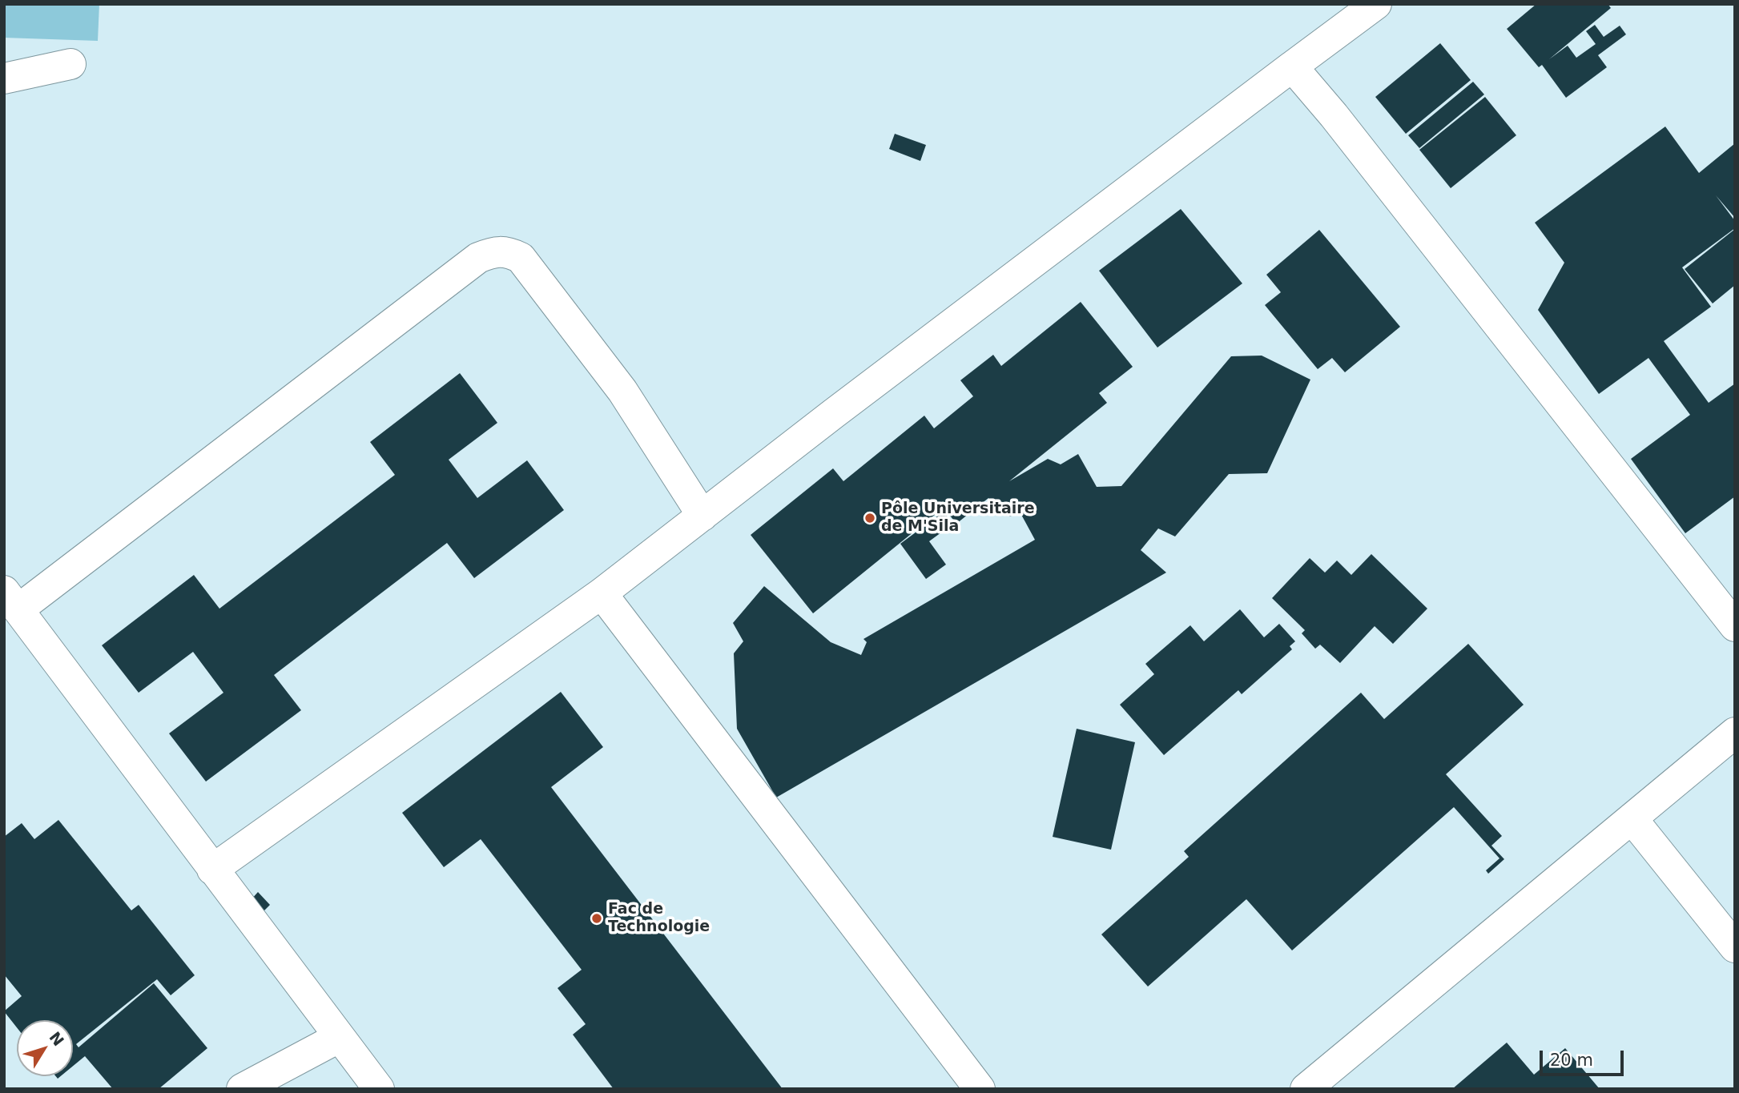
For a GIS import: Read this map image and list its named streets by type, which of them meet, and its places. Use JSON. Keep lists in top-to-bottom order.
{
  "places": ["Pôle Universitaire de M'Sila", "Fac de Technologie"],
  "scale_bar": "20 m",
  "north": "top right"
}
